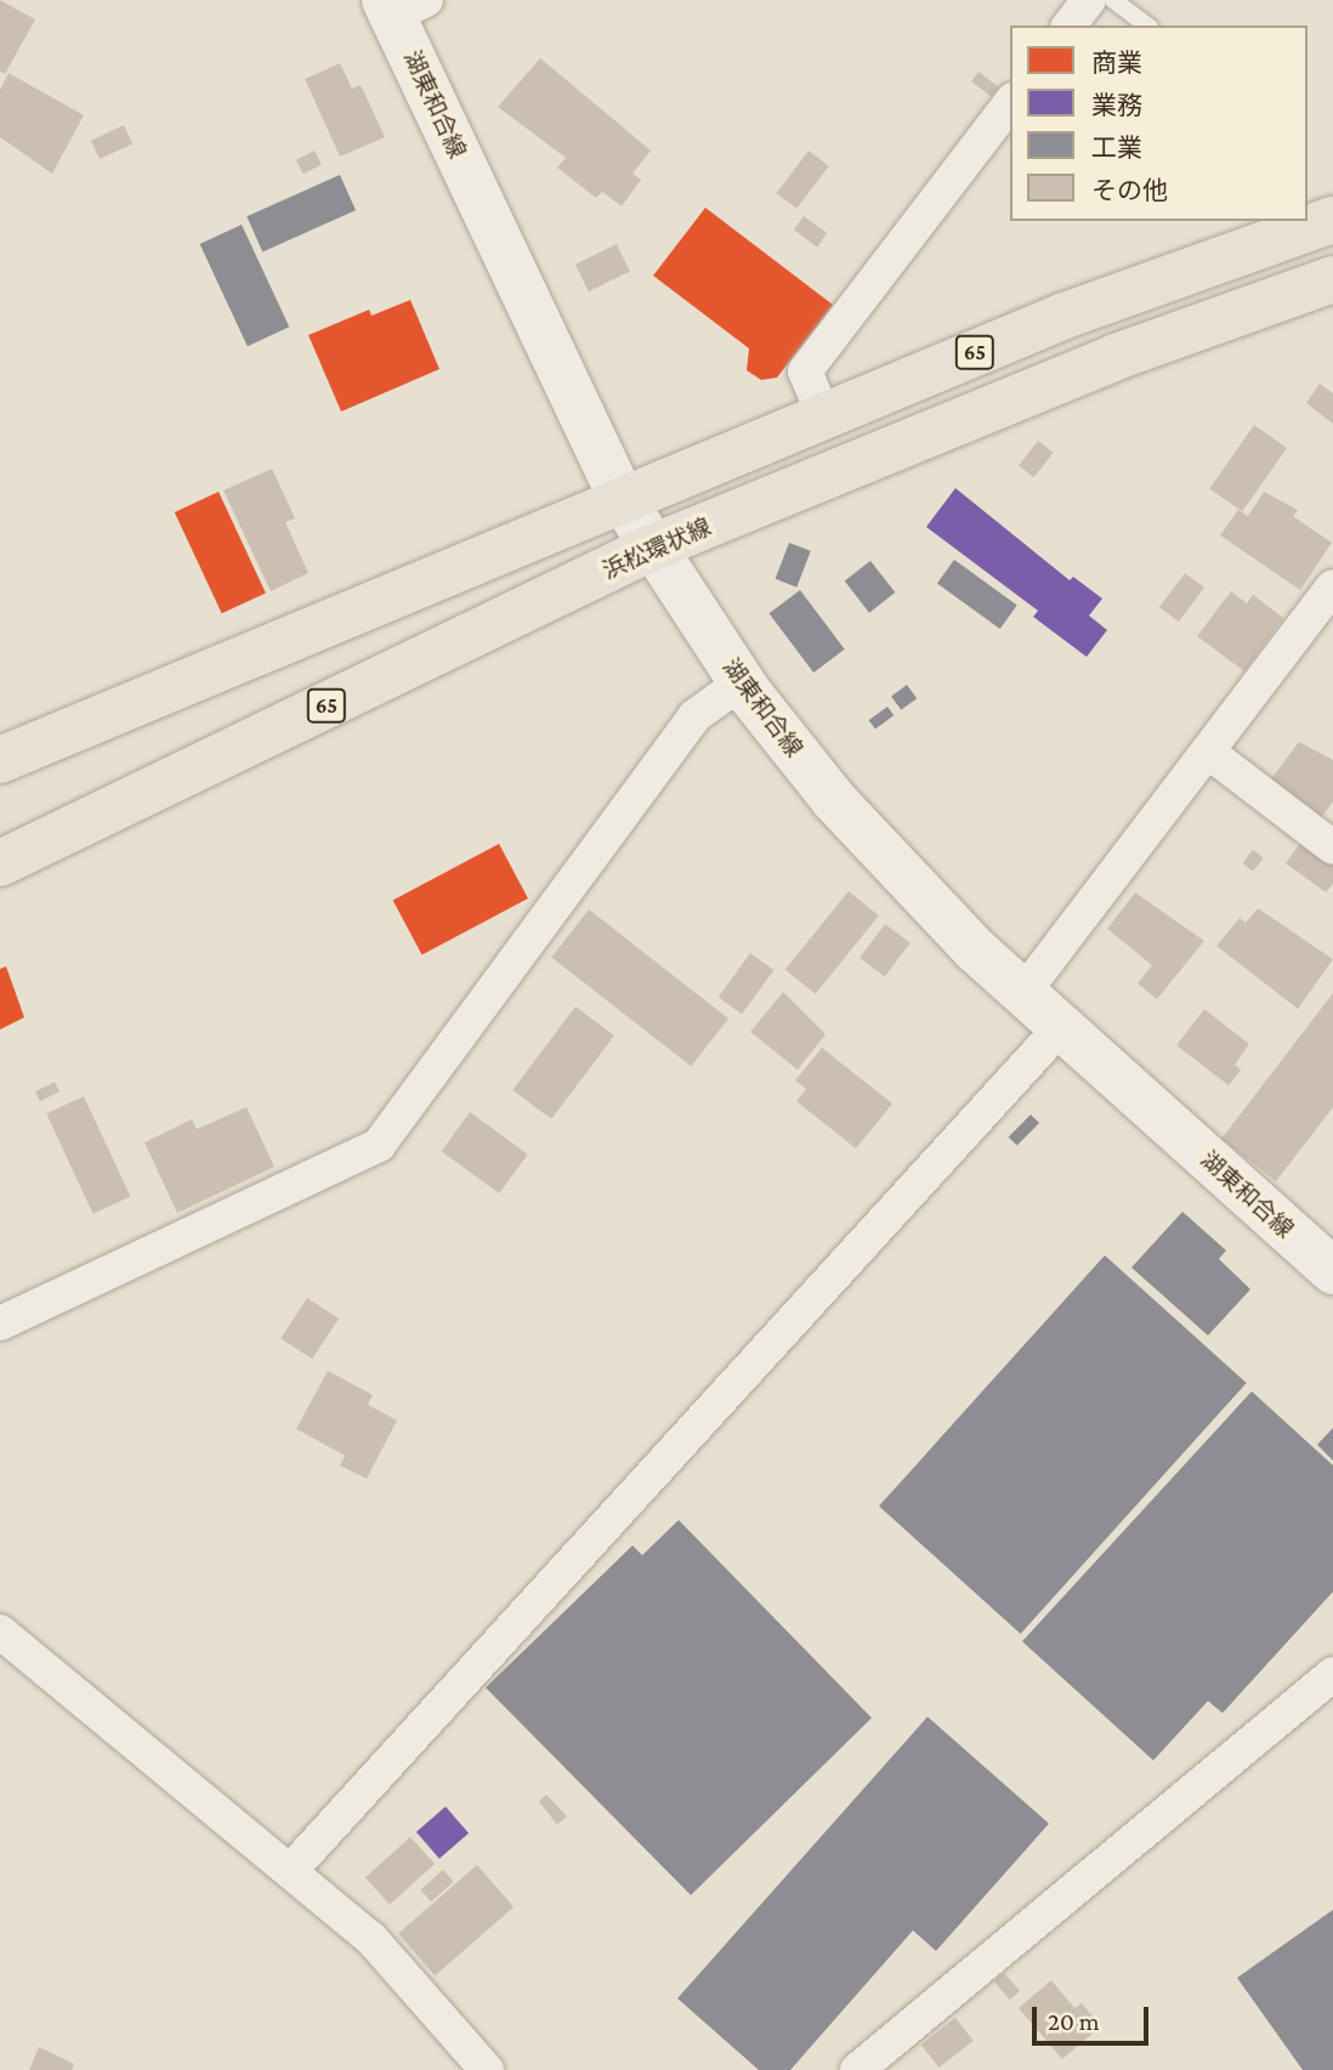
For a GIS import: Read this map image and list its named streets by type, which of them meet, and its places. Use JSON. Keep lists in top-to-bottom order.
{
  "streets": {
    "main road": ["湖東和合線", "65", "浜松環状線"]
  },
  "crossings": [
    ["湖東和合線", "65"],
    ["湖東和合線", "浜松環状線"]
  ],
  "legend": [
    "商業",
    "業務",
    "工業",
    "その他"
  ],
  "scale_bar": "20 m"
}
